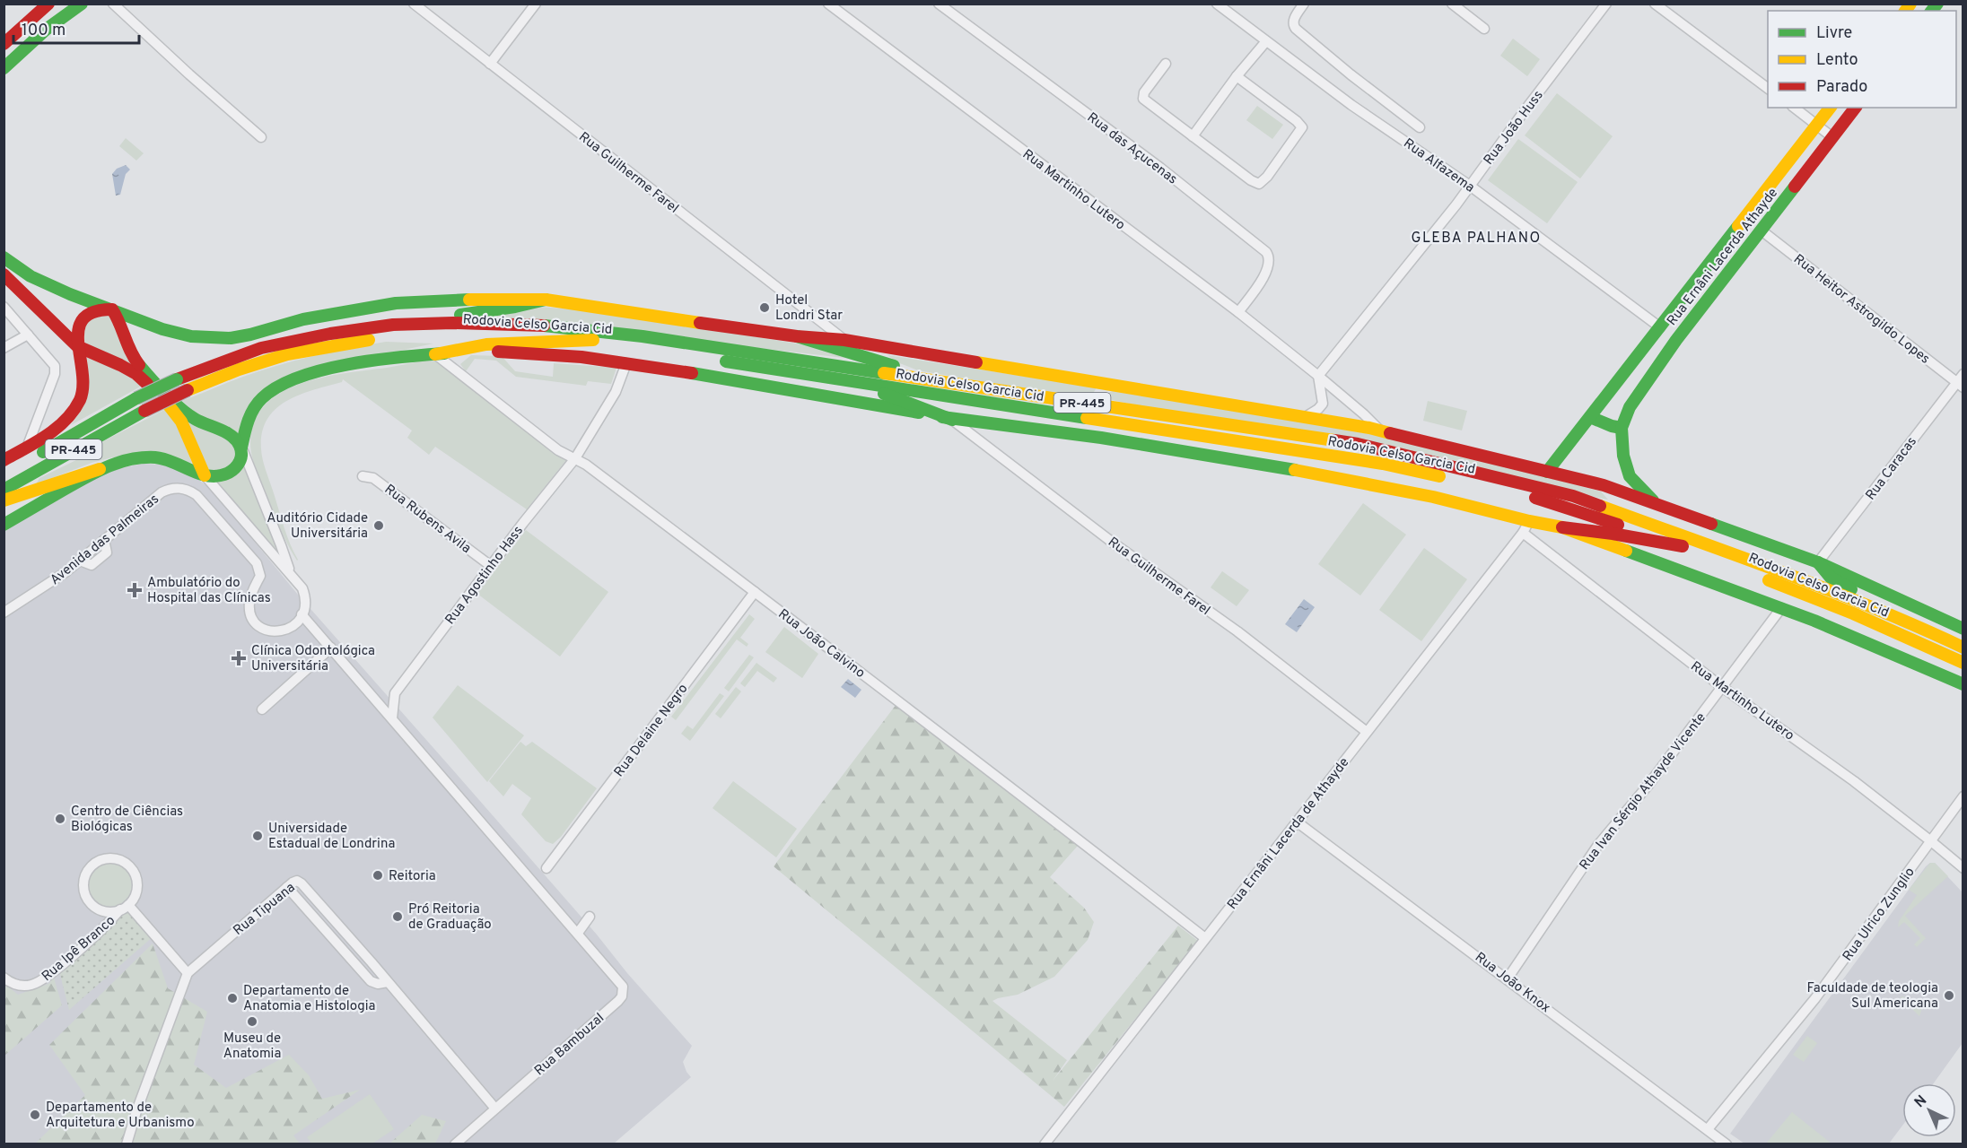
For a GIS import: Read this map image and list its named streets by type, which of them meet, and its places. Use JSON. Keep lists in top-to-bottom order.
{
  "streets": {
    "main road": ["Rua Ernâni Lacerda Athayde", "Rodovia Celso Garcia Cid", "PR-445"],
    "street": [
      "Rua João Huss",
      "Rua das Açucenas",
      "Rua Alfazema",
      "Rua Guilherme Farel",
      "Rua Martinho Lutero",
      "Rua Heitor Astrogildo Lopes",
      "Rua Caracas",
      "Rua Rubens Avila",
      "Avenida das Palmeiras",
      "Rua Agostinho Hass",
      "Rua João Calvino",
      "Rua Delaine Negro",
      "Rua Ivan Sérgio Athayde Vicente",
      "Rua Ernâni Lacerda de Athayde",
      "Rua Tipuana",
      "Rua Ulrico Zunglio",
      "Rua Ipê Branco",
      "Rua João Knox",
      "Rua Bambuzal"
    ]
  },
  "crossings": [
    ["Rua João Huss", "Rua Alfazema"],
    ["Rua João Huss", "Rua Martinho Lutero"],
    ["Rua das Açucenas", "Rua Martinho Lutero"],
    ["Rua Alfazema", "Rua Ernâni Lacerda Athayde"],
    ["Rua Guilherme Farel", "Rodovia Celso Garcia Cid"],
    ["Rua Guilherme Farel", "PR-445"],
    ["Rua Guilherme Farel", "Rua Ernâni Lacerda de Athayde"],
    ["Rua Martinho Lutero", "PR-445"],
    ["Rua Martinho Lutero", "Rua Ivan Sérgio Athayde Vicente"],
    ["Rua Martinho Lutero", "Rua Ernâni Lacerda de Athayde"],
    ["Rua Martinho Lutero", "Rua Ulrico Zunglio"],
    ["Rua Ernâni Lacerda Athayde", "Rua Heitor Astrogildo Lopes"],
    ["Rua Heitor Astrogildo Lopes", "Rua Caracas"],
    ["Rodovia Celso Garcia Cid", "Rua Caracas"],
    ["PR-445", "Rua Agostinho Hass"],
    ["PR-445", "Rua João Calvino"],
    ["PR-445", "Rua Ivan Sérgio Athayde Vicente"],
    ["PR-445", "Rua Ernâni Lacerda de Athayde"],
    ["Rua Rubens Avila", "Rua Agostinho Hass"],
    ["Avenida das Palmeiras", "Rua Bambuzal"],
    ["Rua Agostinho Hass", "Rua João Calvino"],
    ["Rua Agostinho Hass", "Rua Bambuzal"],
    ["Rua João Calvino", "Rua Delaine Negro"],
    ["Rua João Calvino", "Rua Ernâni Lacerda de Athayde"],
    ["Rua Ivan Sérgio Athayde Vicente", "Rua João Knox"],
    ["Rua Ernâni Lacerda de Athayde", "Rua João Knox"],
    ["Rua Tipuana", "Rua Bambuzal"],
    ["Rua Ulrico Zunglio", "Rua João Knox"]
  ],
  "districts": ["GLEBA PALHANO"],
  "places": {
    "other": [
      "Hotel Londri Star",
      "Auditório Cidade Universitária",
      "Centro de Ciências Biológicas",
      "Universidade Estadual de Londrina",
      "Reitoria",
      "Pró Reitoria de Graduação",
      "Faculdade de teologia Sul Americana",
      "Departamento de Anatomia e Histologia",
      "Museu de Anatomia",
      "Departamento de Arquitetura e Urbanismo"
    ],
    "health": ["Ambulatório do Hospital das Clínicas", "Clínica Odontológica Universitária"]
  },
  "legend": ["Livre", "Lento", "Parado"],
  "scale_bar": "100 m",
  "north": "top left"
}
